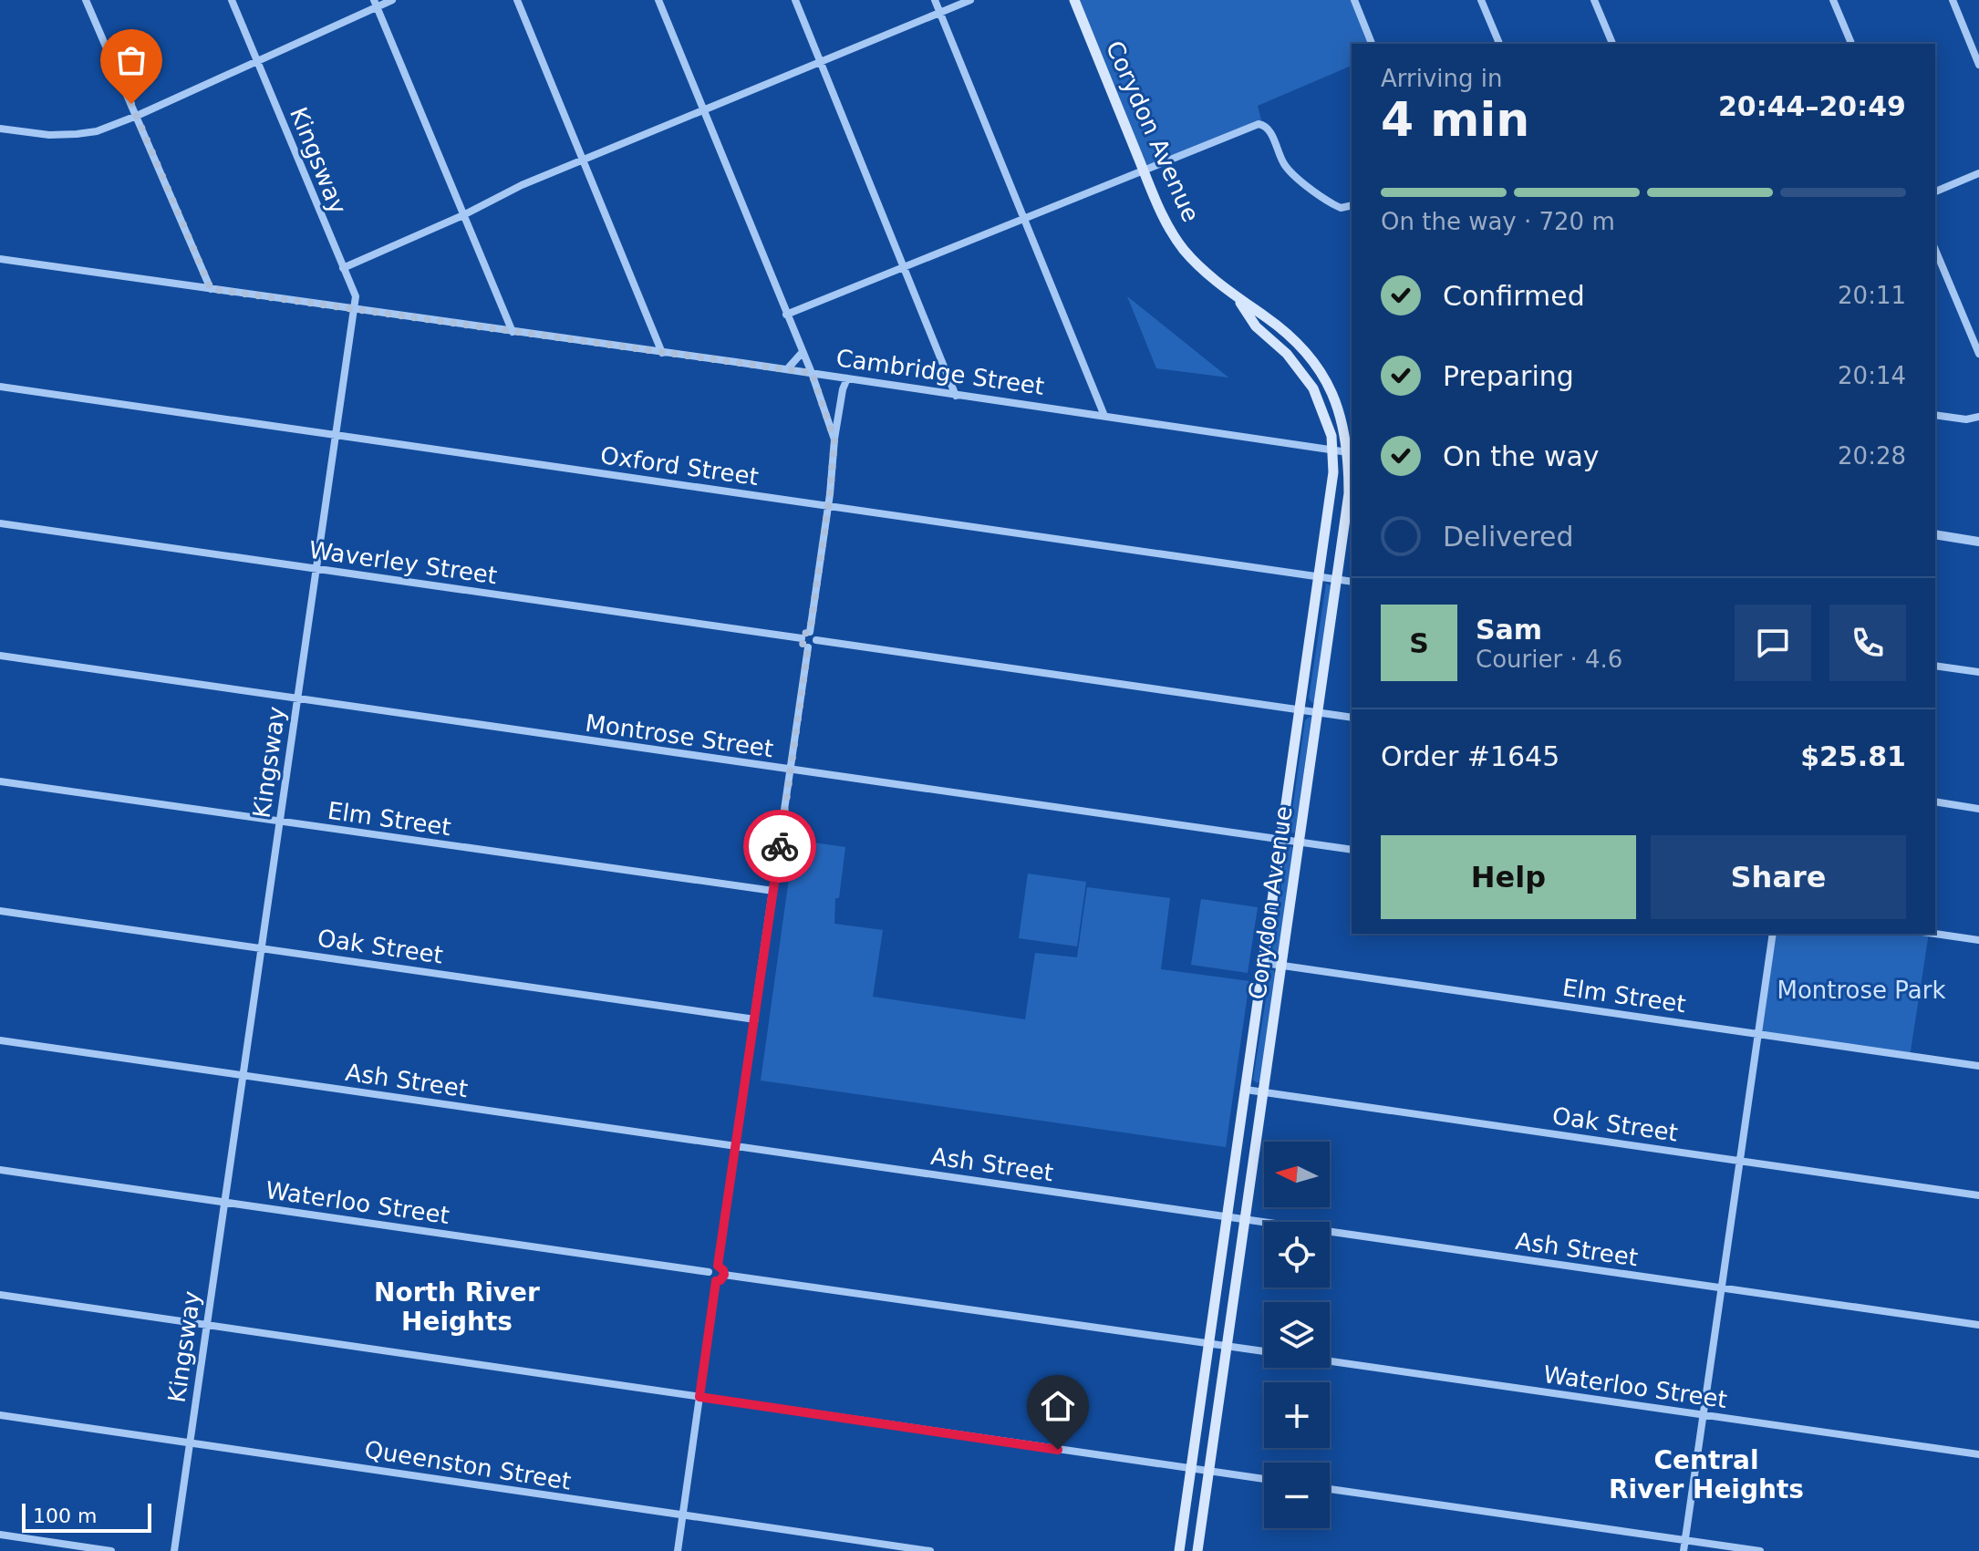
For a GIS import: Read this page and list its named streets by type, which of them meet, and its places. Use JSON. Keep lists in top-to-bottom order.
{
  "streets": {
    "main road": ["Corydon Avenue"],
    "street": [
      "Kingsway",
      "Cambridge Street",
      "Oxford Street",
      "Waverley Street",
      "Montrose Street",
      "Elm Street",
      "Oak Street",
      "Ash Street",
      "Waterloo Street",
      "Queenston Street"
    ]
  },
  "crossings": [
    ["Corydon Avenue", "Cambridge Street"],
    ["Corydon Avenue", "Oxford Street"],
    ["Corydon Avenue", "Montrose Street"],
    ["Corydon Avenue", "Elm Street"],
    ["Corydon Avenue", "Oak Street"],
    ["Corydon Avenue", "Ash Street"],
    ["Kingsway", "Cambridge Street"],
    ["Kingsway", "Oxford Street"],
    ["Kingsway", "Waverley Street"],
    ["Kingsway", "Montrose Street"],
    ["Kingsway", "Elm Street"],
    ["Kingsway", "Oak Street"],
    ["Kingsway", "Ash Street"],
    ["Kingsway", "Waterloo Street"],
    ["Kingsway", "Queenston Street"]
  ],
  "districts": ["North River Heights", "Central River Heights"],
  "parks": ["Montrose Park"],
  "scale_bar": "100 m",
  "north": "left",
  "page": {
    "heading": ["4 min", "Arriving in", "20:44–20:49"],
    "panel": [
      "Sam",
      "Courier · 4.6",
      "Order #1645",
      "$25.81"
    ],
    "bar": "On the way · 720 m",
    "list": [
      ["Confirmed", "20:11"],
      ["Preparing", "20:14"],
      ["On the way", "20:28"],
      "Delivered"
    ],
    "round": "S",
    "buttons": ["Help", "Share"],
    "map_buttons": ["+", "−"],
    "scale": "100 m"
  }
}
